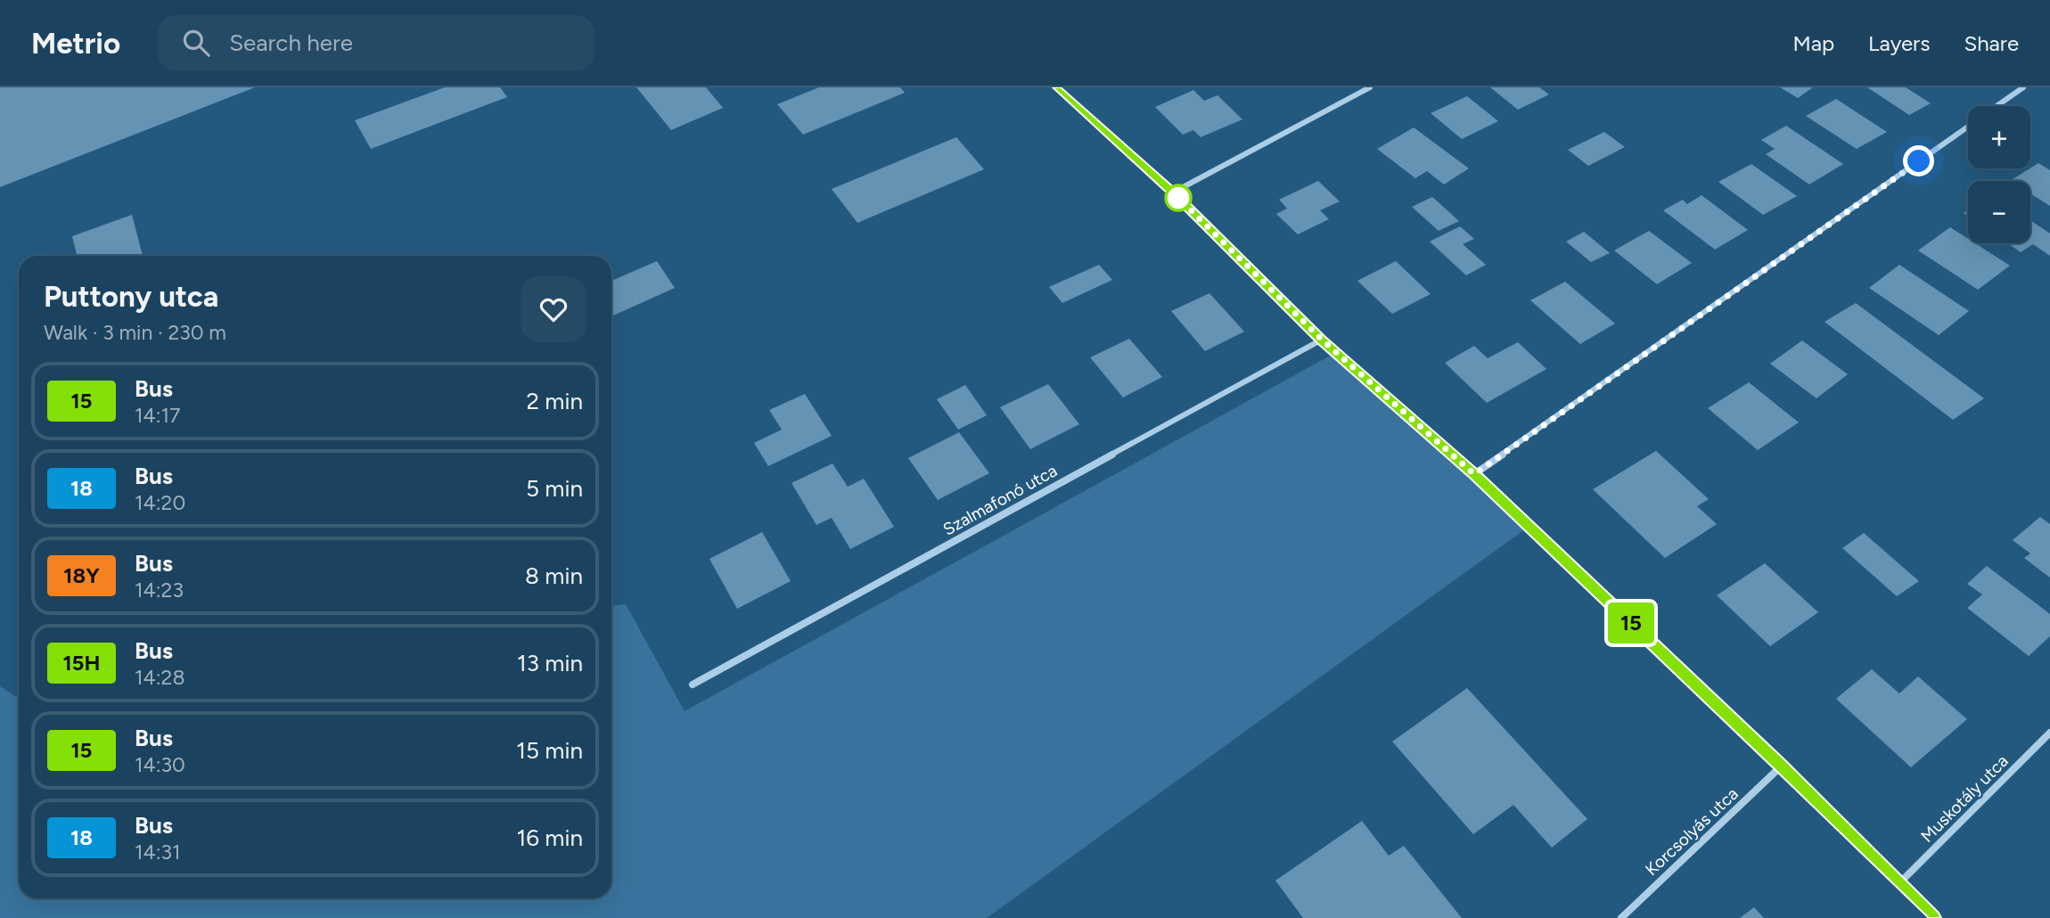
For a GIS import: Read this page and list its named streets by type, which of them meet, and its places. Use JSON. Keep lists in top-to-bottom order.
{
  "streets": {
    "street": ["Szalmafonó utca", "Muskotály utca", "Korcsolyás utca"]
  },
  "lines": ["bus line 15"],
  "page": {
    "header": "Metrio",
    "search": "Search here",
    "nav": ["Map", "Layers", "Share"],
    "on_map": "15",
    "map_buttons": ["+", "−"],
    "heading": ["Puttony utca", "Walk · 3 min · 230 m"],
    "list": [
      {
        "mark": "15",
        "name": "Bus",
        "note": "14:17",
        "value": "2 min"
      },
      {
        "mark": "18",
        "name": "Bus",
        "note": "14:20",
        "value": "5 min"
      },
      {
        "mark": "18Y",
        "name": "Bus",
        "note": "14:23",
        "value": "8 min"
      },
      {
        "mark": "15H",
        "name": "Bus",
        "note": "14:28",
        "value": "13 min"
      },
      {
        "mark": "15",
        "name": "Bus",
        "note": "14:30",
        "value": "15 min"
      },
      {
        "mark": "18",
        "name": "Bus",
        "note": "14:31",
        "value": "16 min"
      }
    ]
  }
}
